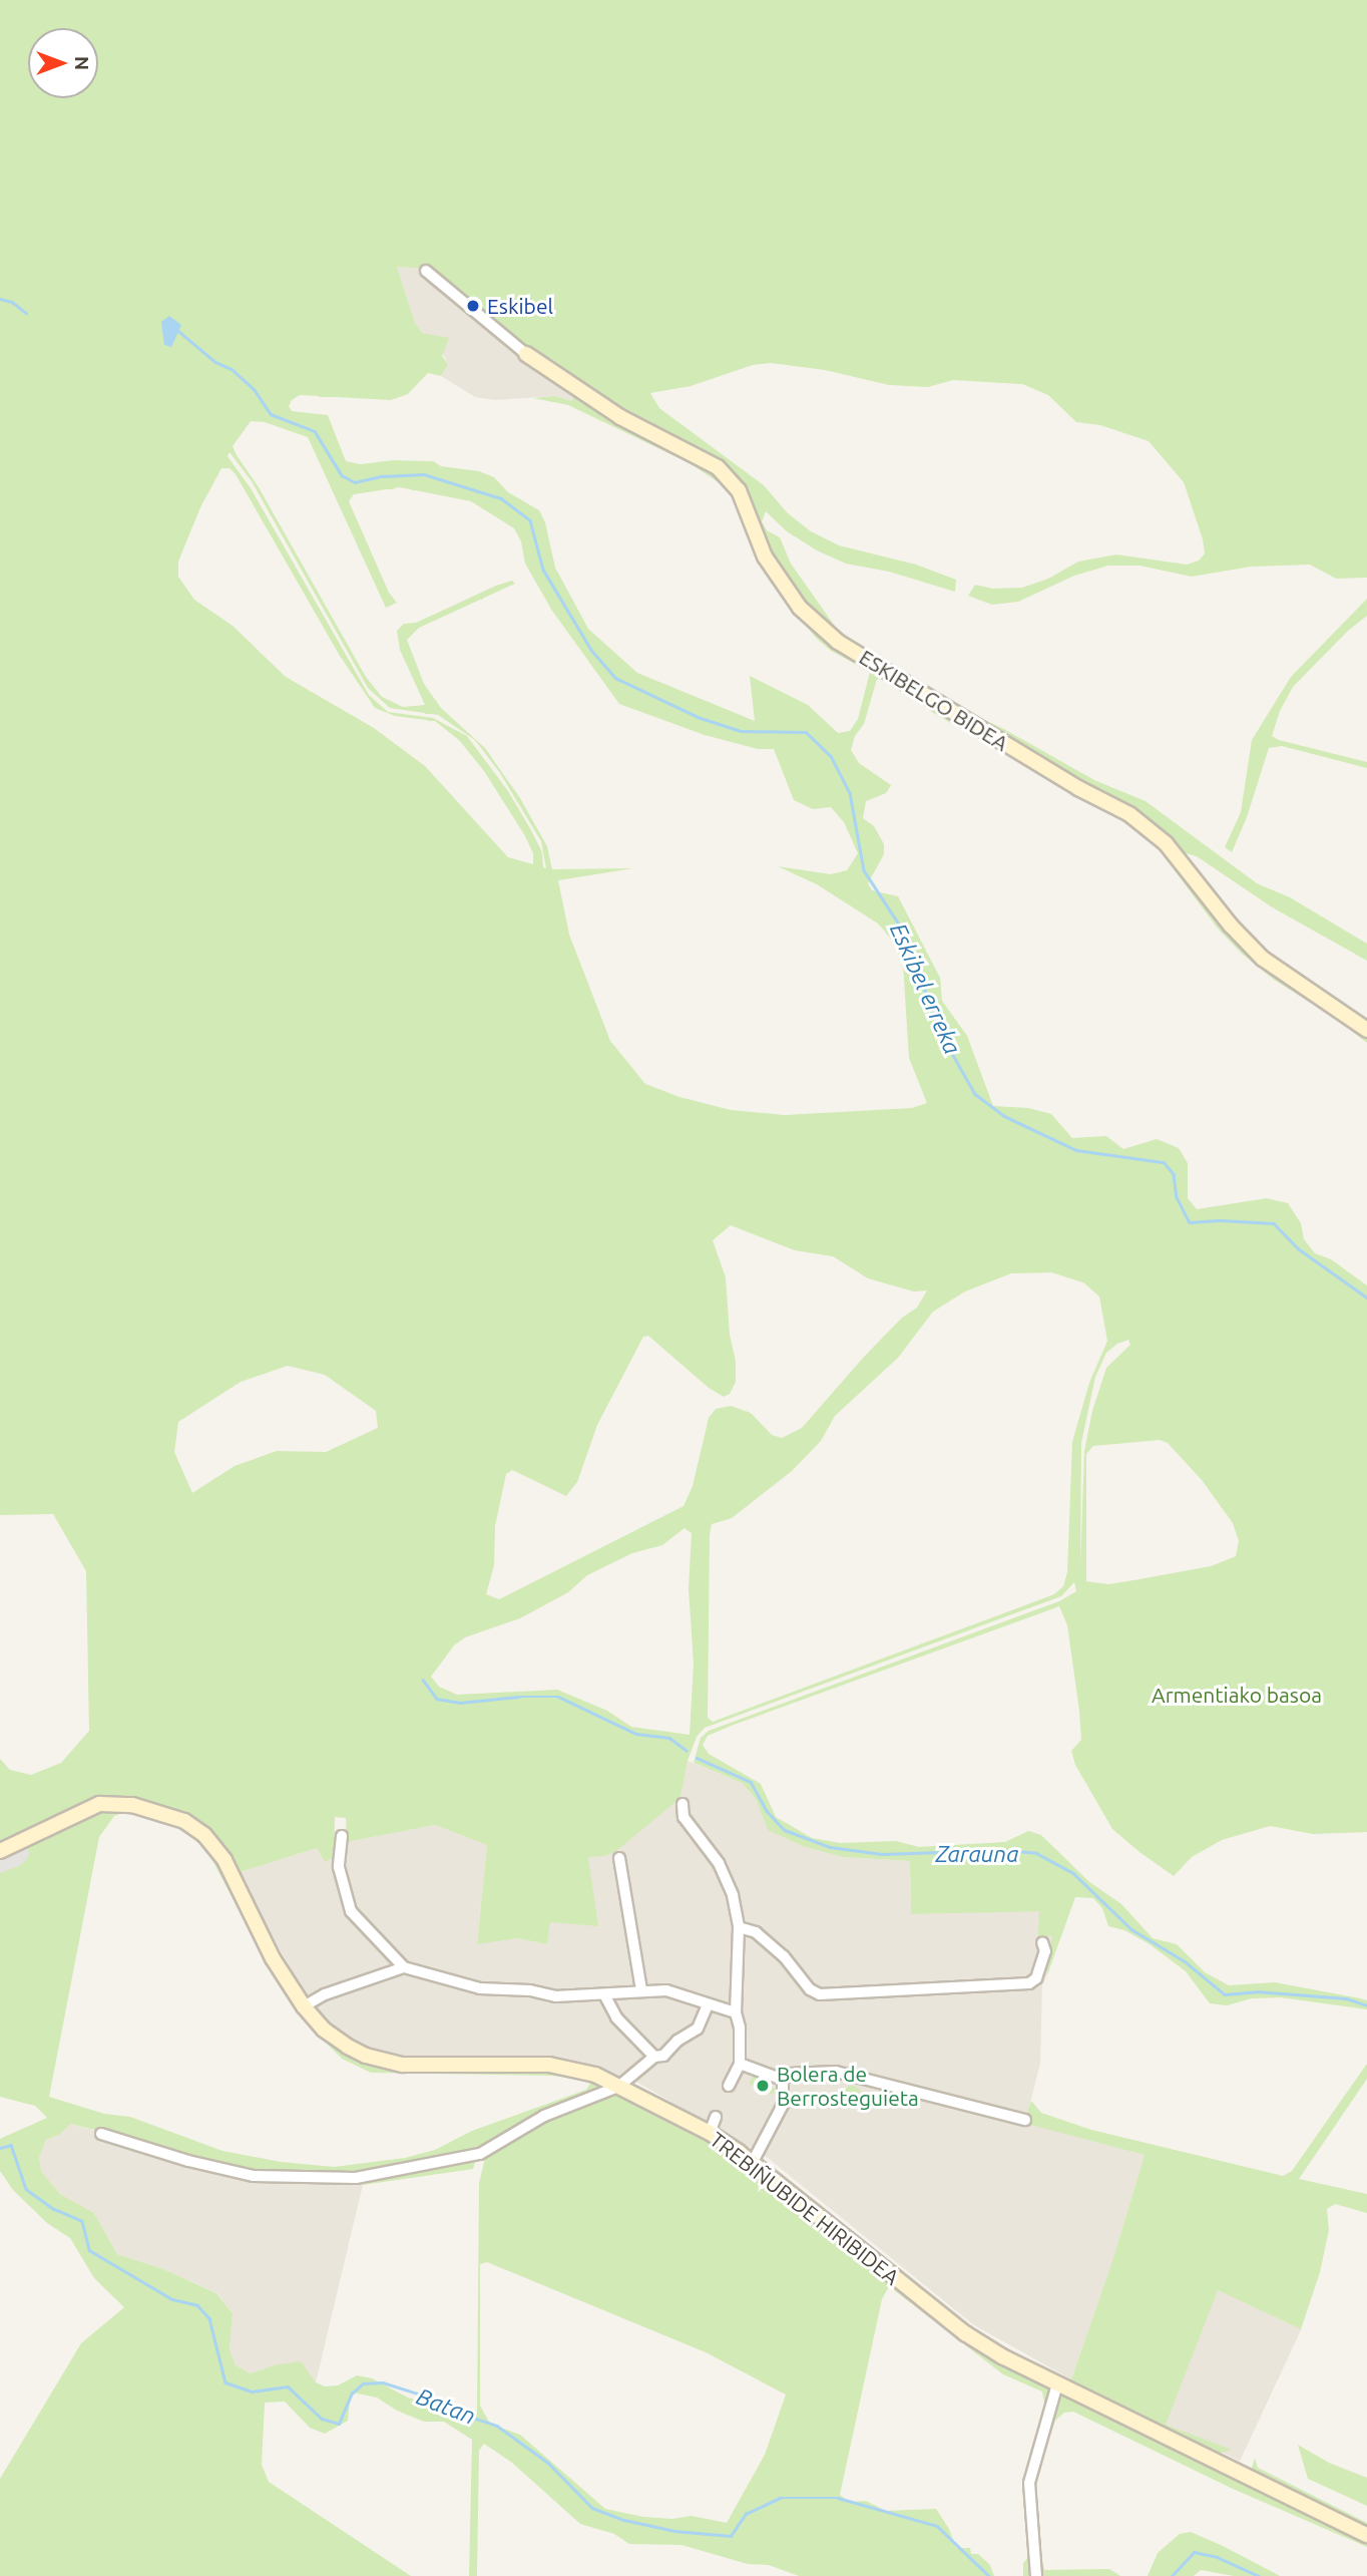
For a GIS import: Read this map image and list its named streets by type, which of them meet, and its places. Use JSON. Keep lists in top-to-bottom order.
{
  "streets": {
    "street": ["ESKIBELGO BIDEA", "TREBIÑUBIDE HIRIBIDEA"]
  },
  "water": ["Eskibel erreka", "Zarauna", "Batan"],
  "parks": ["Armentiako basoa"],
  "places": ["Eskibel", "Bolera de Berrosteguieta"],
  "north": "right"
}
